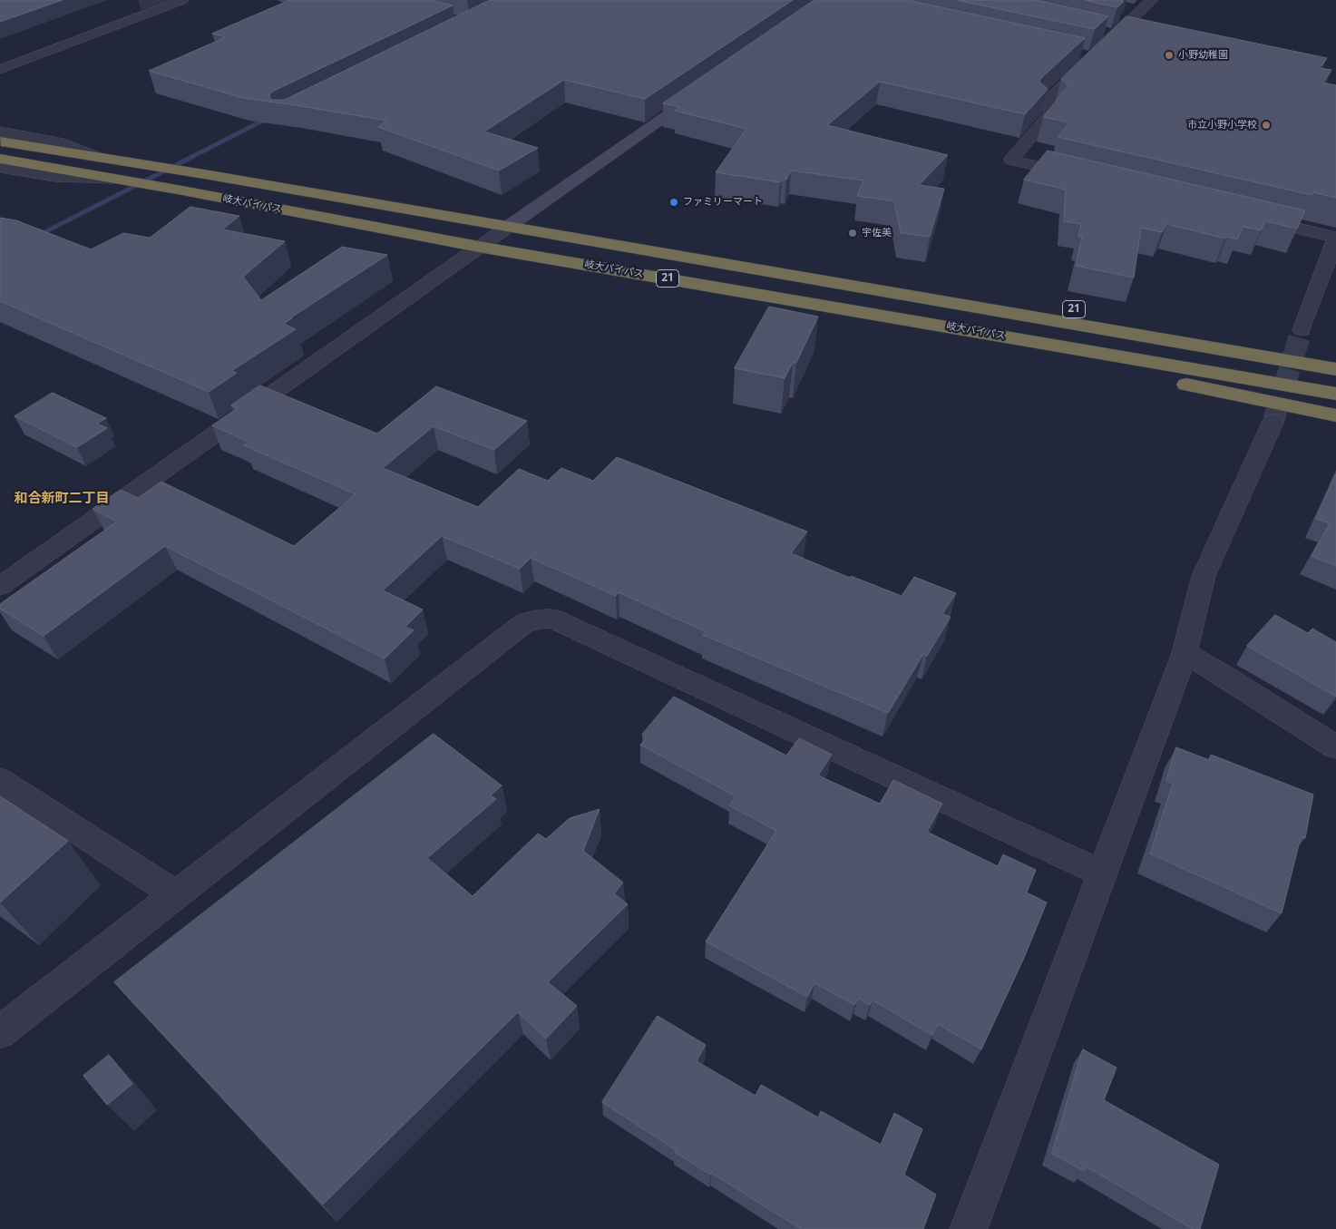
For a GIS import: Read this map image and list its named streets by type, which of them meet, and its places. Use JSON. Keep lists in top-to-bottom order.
{
  "streets": {
    "highway": ["岐大バイパス", "21"]
  },
  "crossings": [
    ["岐大バイパス", "21"]
  ],
  "districts": ["和合新町二丁目"],
  "places": [
    "小野幼稚園",
    "市立小野小学校",
    "ファミリーマート",
    "宇佐美"
  ]
}
